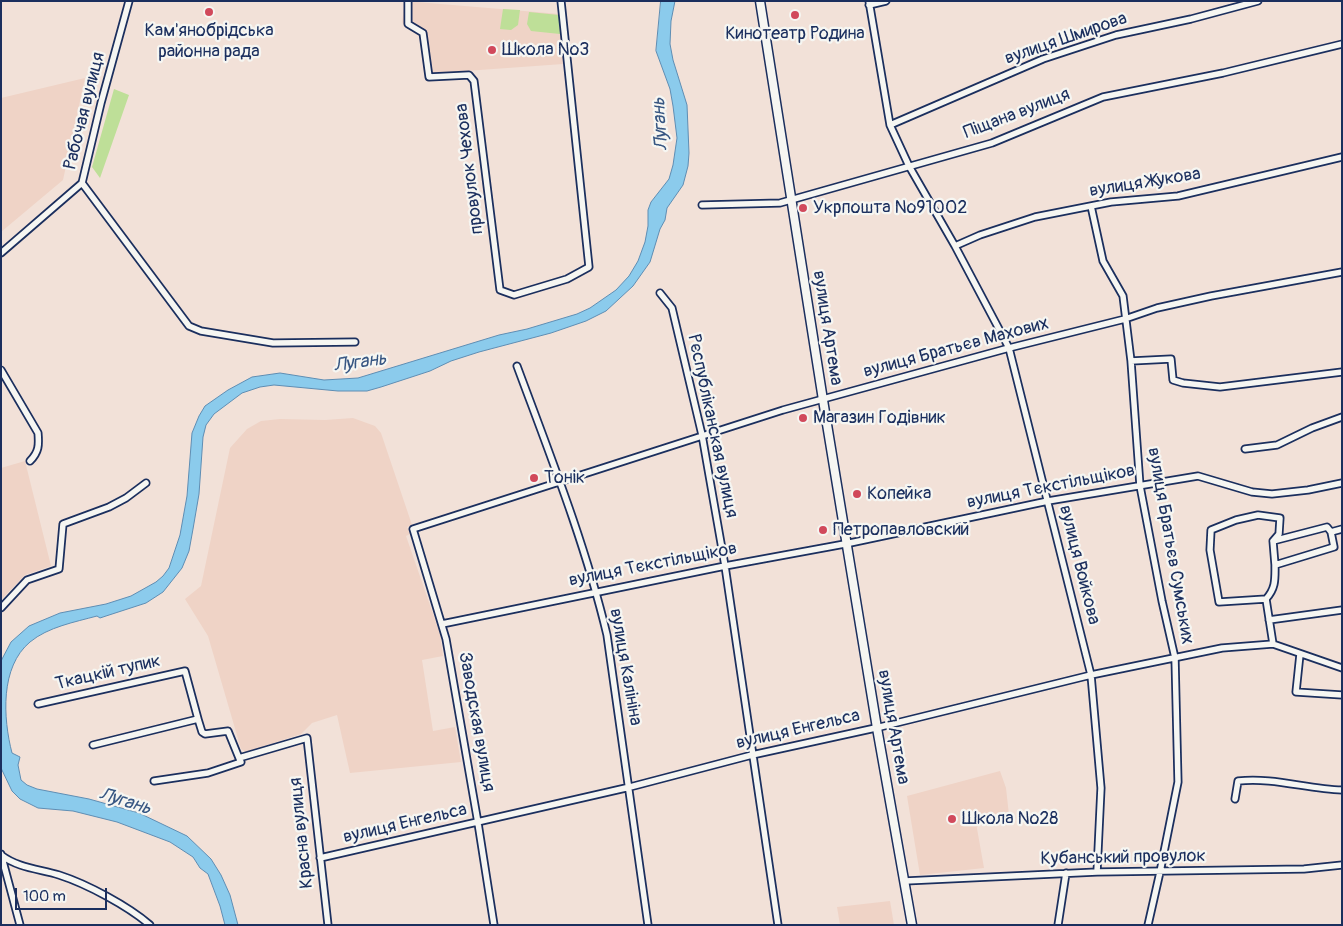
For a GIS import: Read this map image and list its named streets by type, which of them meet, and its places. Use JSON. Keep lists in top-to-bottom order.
{
  "streets": {
    "street": [
      "вулиця Шмирова",
      "Рабочая вулиця",
      "Піщана вулиця",
      "провулок Чехова",
      "вулиця Жукова",
      "вулиця Артема",
      "вулиця Братьєв Махових",
      "Рєспубліканская вулиця",
      "вулиця Тєкстільщіков",
      "вулиця Братьєв Сумських",
      "вулиця Войкова",
      "вулиця Калініна",
      "Ткацкій тупик",
      "Заводская вулиця",
      "вулиця Енгельса",
      "Красна вулиця",
      "Кубанський провулок"
    ]
  },
  "crossings": [
    ["вулиця Шмирова", "вулиця Войкова"],
    ["Піщана вулиця", "вулиця Артема"],
    ["Піщана вулиця", "вулиця Войкова"],
    ["вулиця Жукова", "вулиця Братьєв Сумських"],
    ["вулиця Жукова", "вулиця Войкова"],
    ["вулиця Артема", "вулиця Братьєв Махових"],
    ["вулиця Артема", "вулиця Тєкстільщіков"],
    ["вулиця Артема", "вулиця Енгельса"],
    ["вулиця Артема", "Кубанський провулок"],
    ["вулиця Братьєв Махових", "Рєспубліканская вулиця"],
    ["вулиця Братьєв Махових", "вулиця Братьєв Сумських"],
    ["вулиця Братьєв Махових", "вулиця Войкова"],
    ["вулиця Братьєв Махових", "вулиця Калініна"],
    ["вулиця Братьєв Махових", "Заводская вулиця"],
    ["Рєспубліканская вулиця", "вулиця Тєкстільщіков"],
    ["Рєспубліканская вулиця", "вулиця Енгельса"],
    ["вулиця Тєкстільщіков", "вулиця Братьєв Сумських"],
    ["вулиця Тєкстільщіков", "вулиця Войкова"],
    ["вулиця Тєкстільщіков", "вулиця Калініна"],
    ["вулиця Тєкстільщіков", "Заводская вулиця"],
    ["вулиця Братьєв Сумських", "вулиця Енгельса"],
    ["вулиця Братьєв Сумських", "Кубанський провулок"],
    ["вулиця Войкова", "вулиця Енгельса"],
    ["вулиця Войкова", "Кубанський провулок"],
    ["вулиця Калініна", "вулиця Енгельса"],
    ["Заводская вулиця", "вулиця Енгельса"],
    ["вулиця Енгельса", "Красна вулиця"]
  ],
  "water": ["Лугань"],
  "places": [
    "Кам'янобрідська районна рада",
    "Кинотеатр Родина",
    "Школа №3",
    "Укрпошта №91002",
    "Магазин Годівник",
    "Тонік",
    "Копейка",
    "Петропавловский",
    "Школа №28"
  ],
  "scale_bar": "100 m"
}
